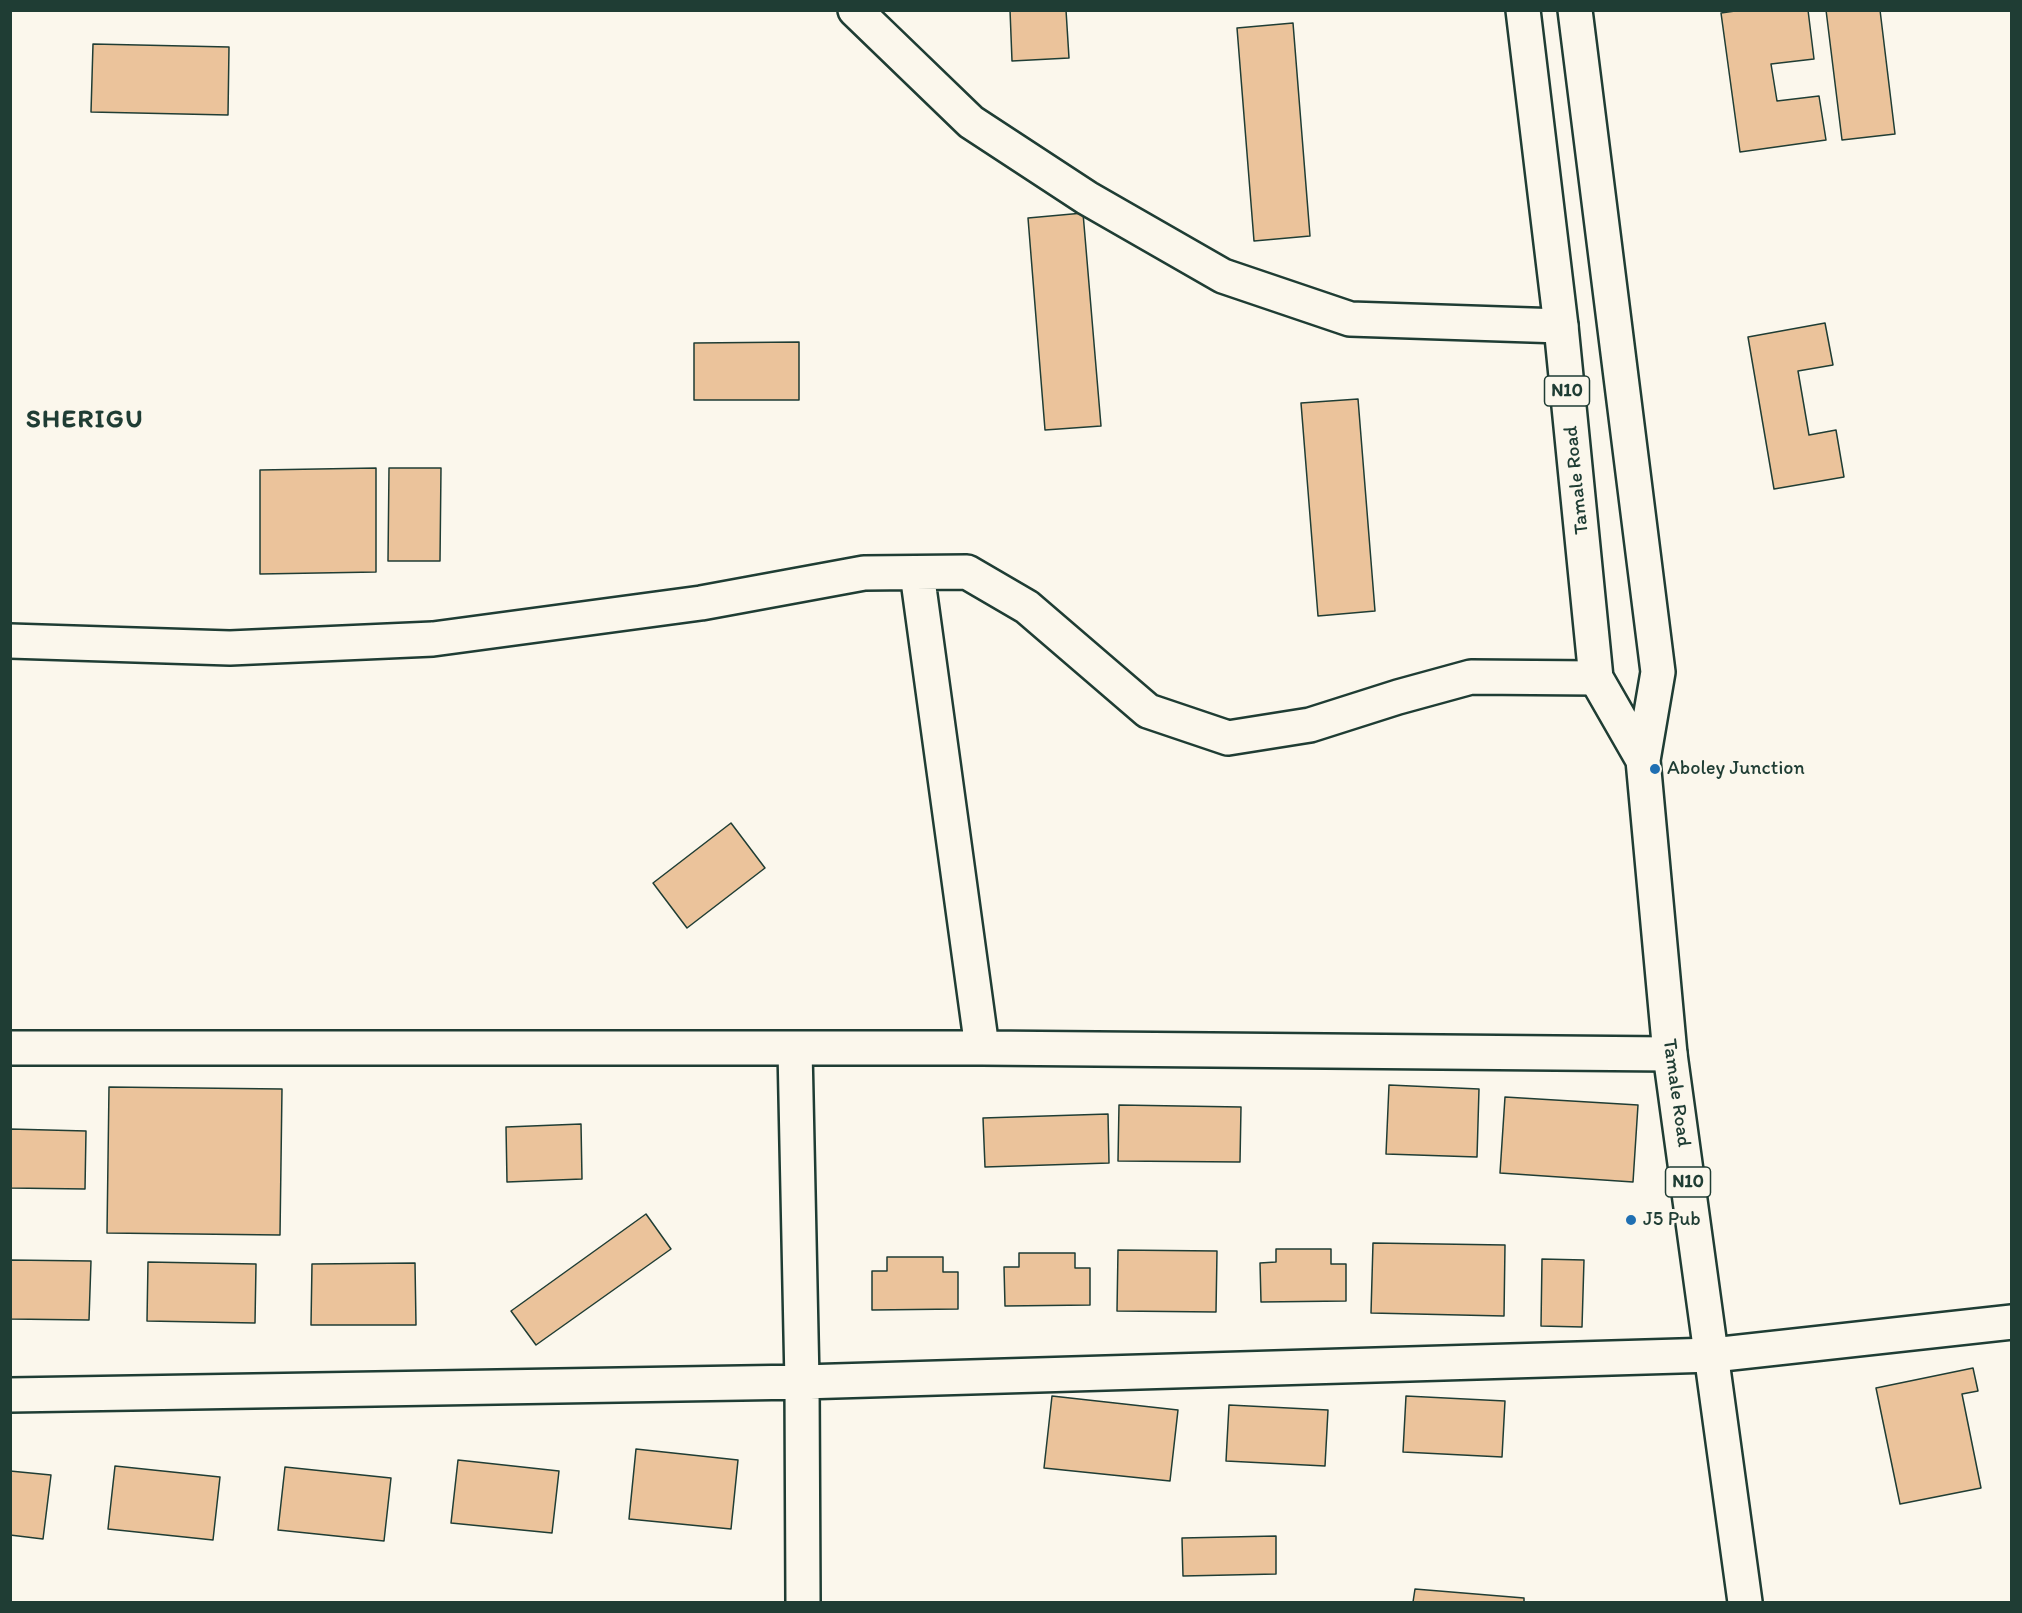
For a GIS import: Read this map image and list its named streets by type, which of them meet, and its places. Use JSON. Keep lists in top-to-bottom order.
{
  "streets": {
    "main road": ["N10", "Tamale Road"]
  },
  "districts": ["SHERIGU"],
  "places": ["Aboley Junction", "J5 Pub"]
}
